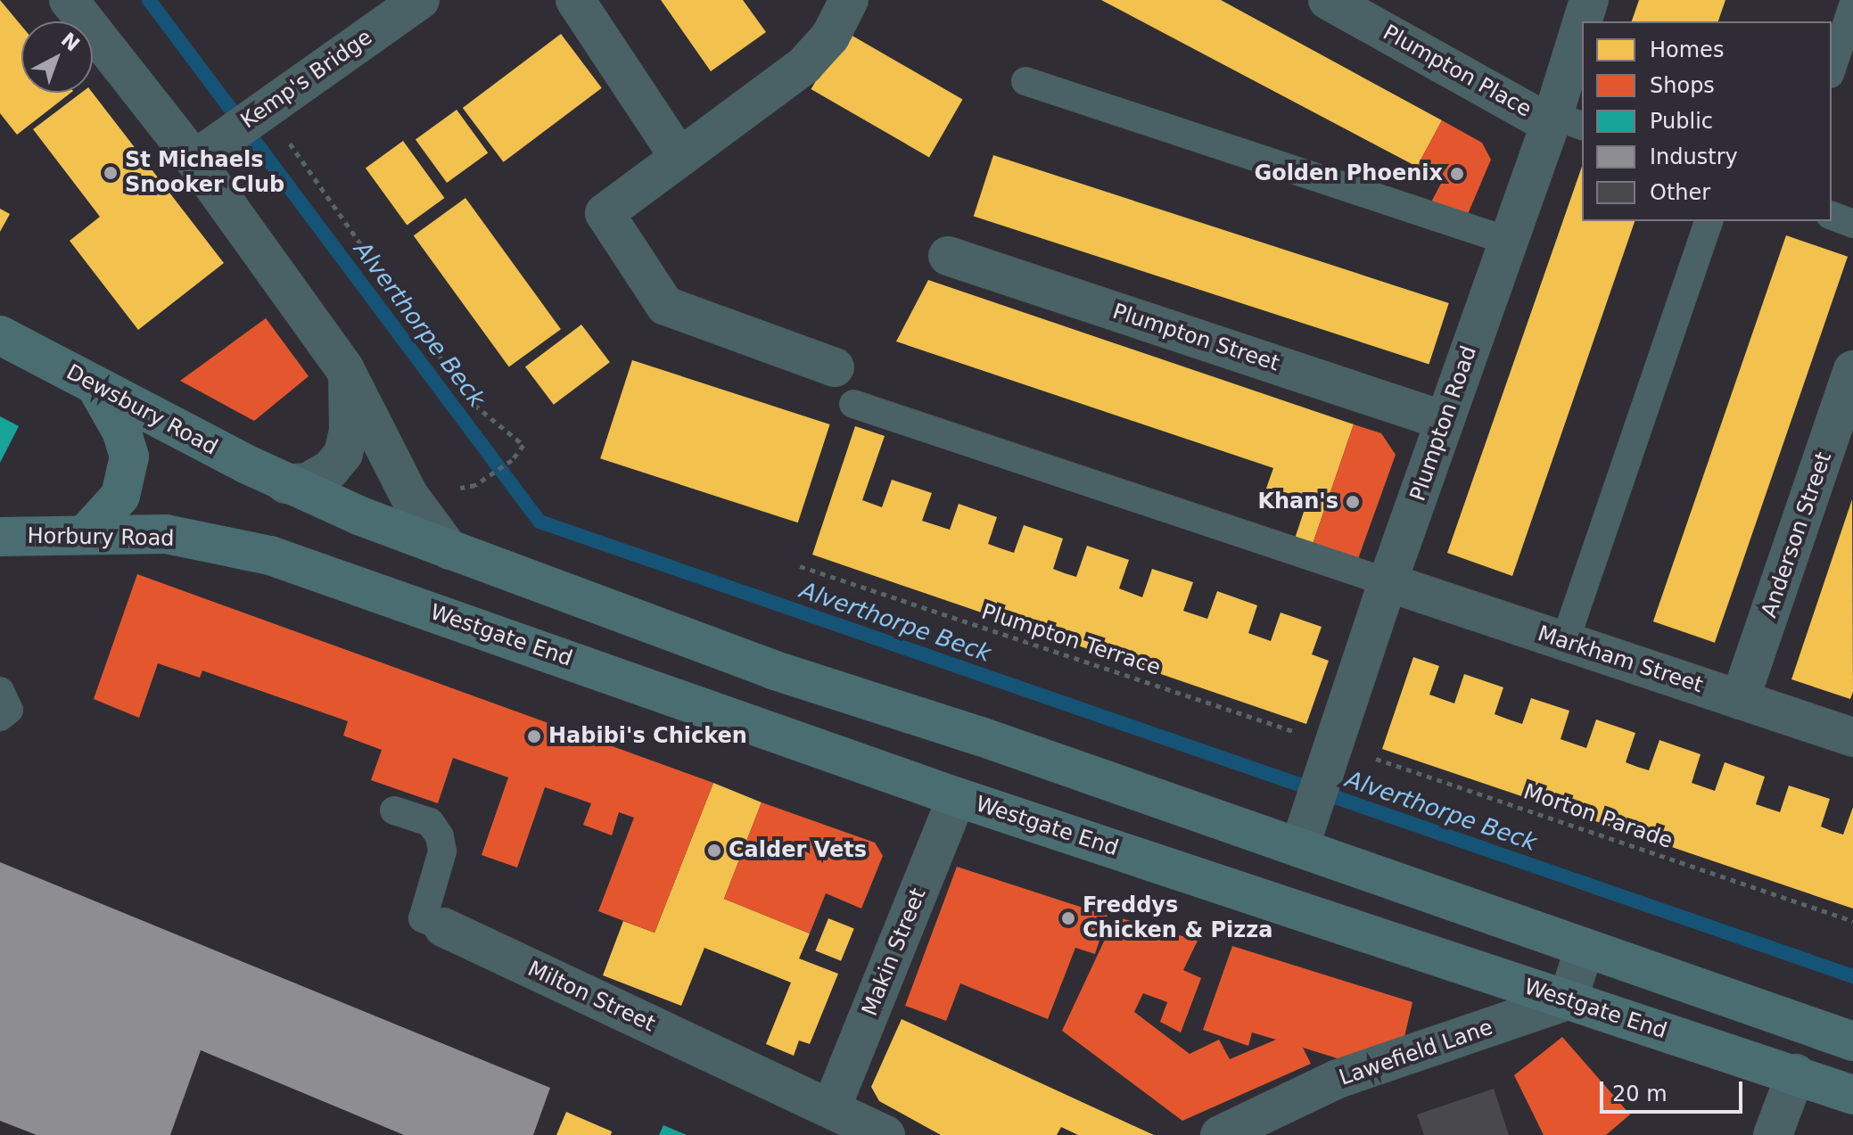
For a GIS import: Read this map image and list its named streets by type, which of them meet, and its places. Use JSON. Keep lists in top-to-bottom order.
{
  "streets": {
    "highway": ["Dewsbury Road", "Horbury Road", "Westgate End"],
    "street": [
      "Plumpton Place",
      "Kemp's Bridge",
      "Plumpton Street",
      "Plumpton Road",
      "Anderson Street",
      "Markham Street",
      "Makin Street",
      "Milton Street",
      "Lawefield Lane"
    ],
    "path": ["Plumpton Terrace", "Morton Parade"]
  },
  "crossings": [
    ["Plumpton Place", "Plumpton Road"],
    ["Plumpton Street", "Plumpton Road"],
    ["Plumpton Road", "Plumpton Terrace"],
    ["Plumpton Road", "Markham Street"],
    ["Plumpton Road", "Morton Parade"],
    ["Anderson Street", "Markham Street"],
    ["Horbury Road", "Westgate End"],
    ["Westgate End", "Makin Street"],
    ["Westgate End", "Lawefield Lane"],
    ["Plumpton Terrace", "Morton Parade"],
    ["Makin Street", "Milton Street"]
  ],
  "water": ["Alverthorpe Beck"],
  "places": [
    "St Michaels Snooker Club",
    "Golden Phoenix",
    "Khan's",
    "Habibi's Chicken",
    "Calder Vets",
    "Freddys Chicken & Pizza"
  ],
  "legend": [
    "Homes",
    "Shops",
    "Public",
    "Industry",
    "Other"
  ],
  "scale_bar": "20 m",
  "north": "top right"
}
